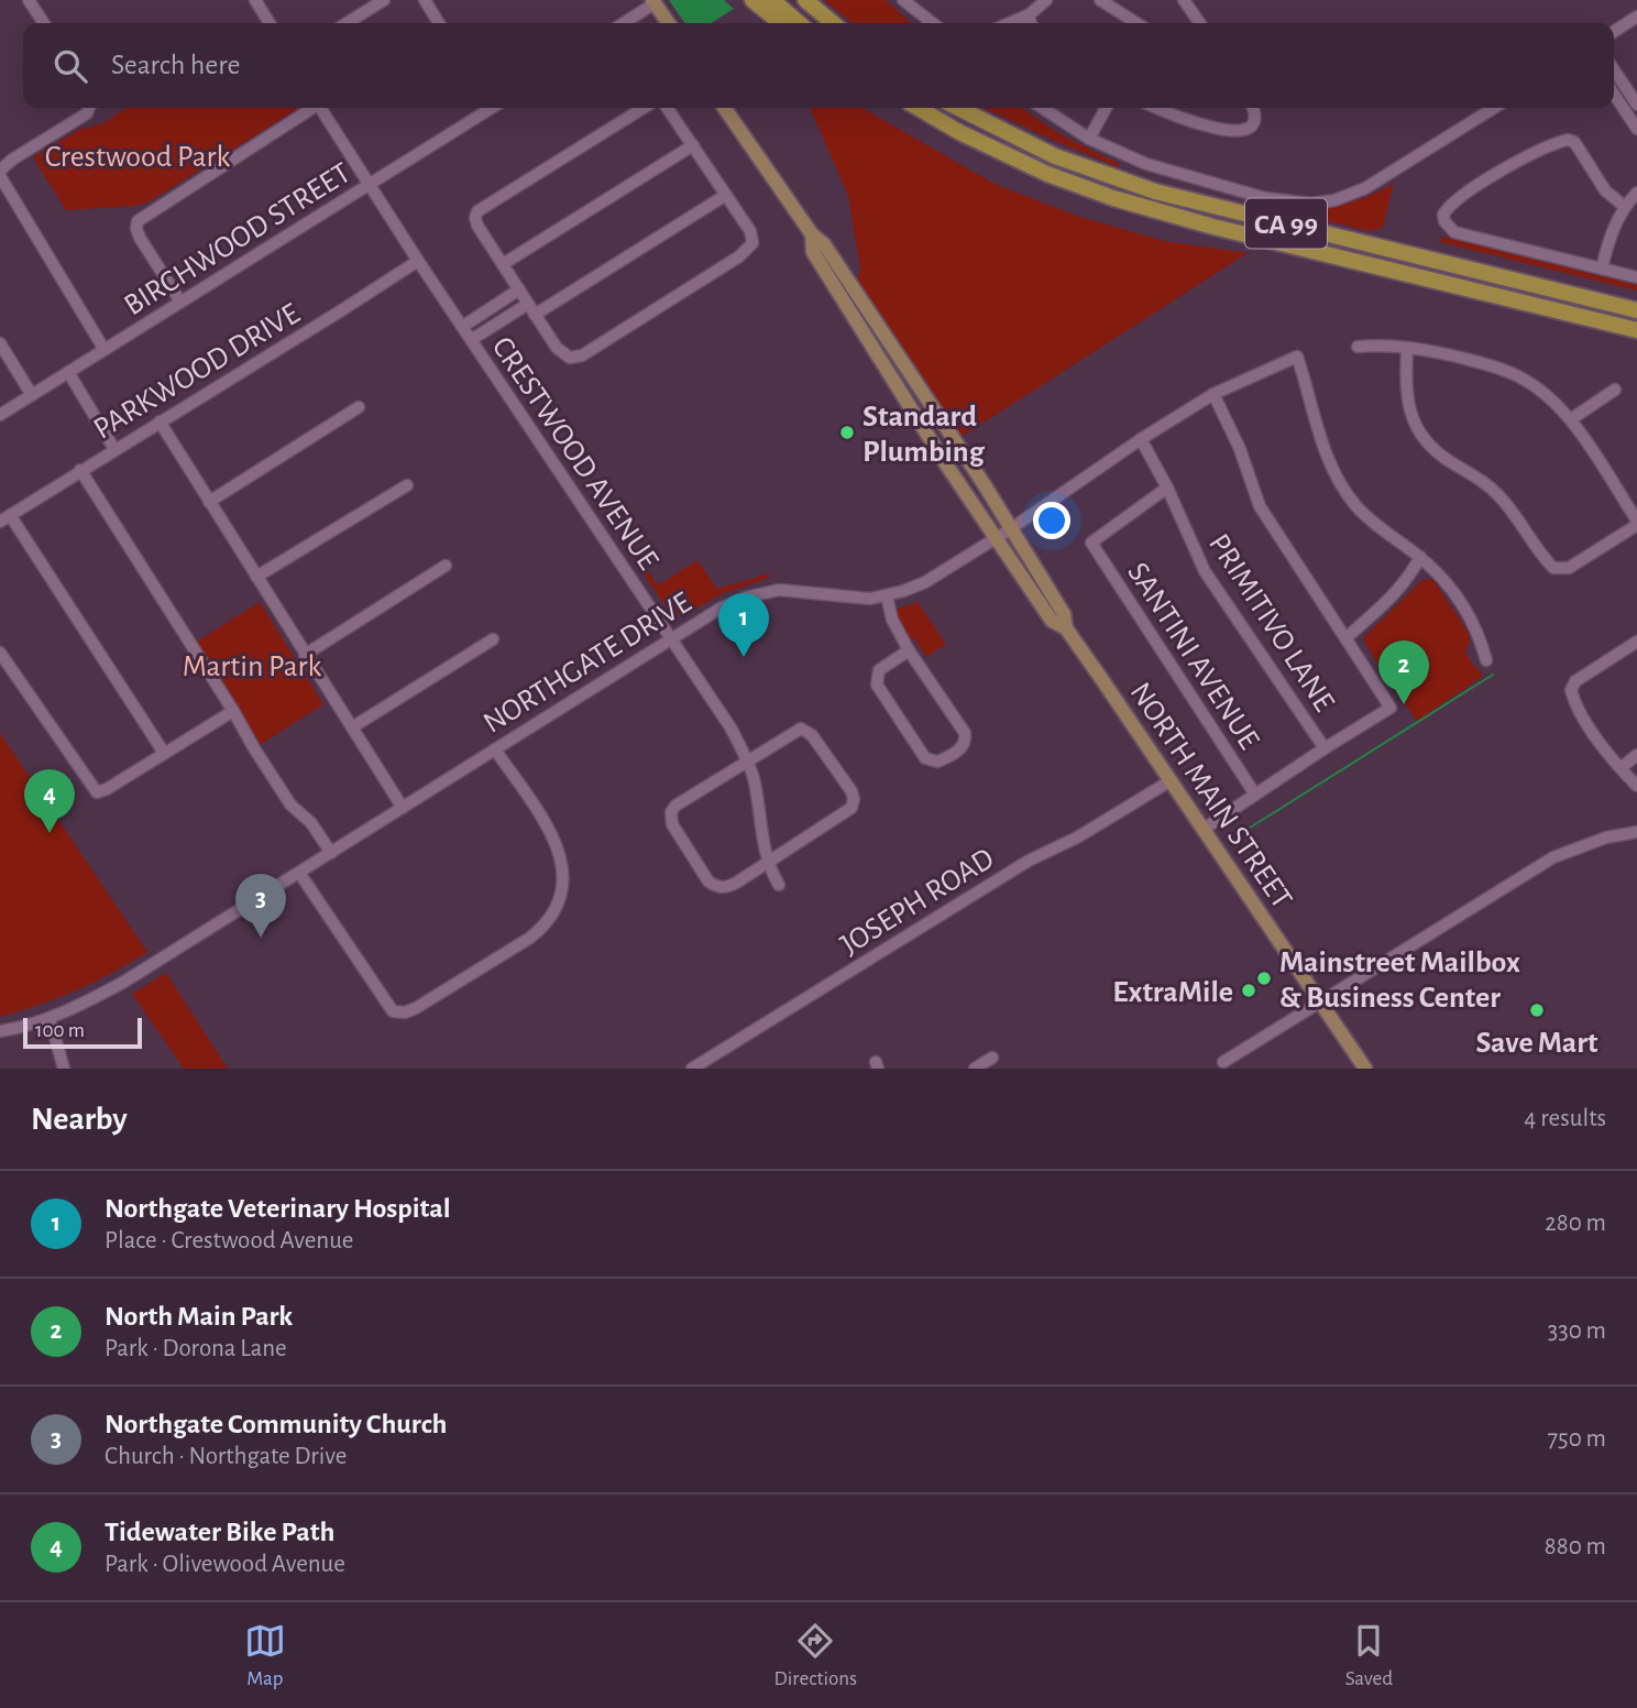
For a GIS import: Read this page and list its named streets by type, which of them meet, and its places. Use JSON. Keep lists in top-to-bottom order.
{
  "streets": {
    "highway": ["CA 99"],
    "main road": ["NORTH MAIN STREET"],
    "street": [
      "BIRCHWOOD STREET",
      "PARKWOOD DRIVE",
      "CRESTWOOD AVENUE",
      "PRIMITIVO LANE",
      "SANTINI AVENUE",
      "NORTHGATE DRIVE",
      "JOSEPH ROAD"
    ]
  },
  "crossings": [
    ["BIRCHWOOD STREET", "CRESTWOOD AVENUE"],
    ["PARKWOOD DRIVE", "CRESTWOOD AVENUE"],
    ["CRESTWOOD AVENUE", "NORTHGATE DRIVE"],
    ["PRIMITIVO LANE", "SANTINI AVENUE"],
    ["PRIMITIVO LANE", "NORTHGATE DRIVE"],
    ["NORTHGATE DRIVE", "NORTH MAIN STREET"],
    ["NORTH MAIN STREET", "JOSEPH ROAD"]
  ],
  "parks": ["Crestwood Park", "Martin Park"],
  "places": [
    "Standard Plumbing",
    "Mainstreet Mailbox & Business Center",
    "ExtraMile",
    "Save Mart"
  ],
  "scale_bar": "100 m",
  "page": {
    "search": "Search here",
    "pins": [
      "1",
      "2",
      "4",
      "3"
    ],
    "scale": "100 m",
    "heading": ["Nearby", "4 results"],
    "list": [
      {
        "mark": "1",
        "name": "Northgate Veterinary Hospital",
        "note": "Place · Crestwood Avenue",
        "value": "280 m"
      },
      {
        "mark": "2",
        "name": "North Main Park",
        "note": "Park · Dorona Lane",
        "value": "330 m"
      },
      {
        "mark": "3",
        "name": "Northgate Community Church",
        "note": "Church · Northgate Drive",
        "value": "750 m"
      },
      {
        "mark": "4",
        "name": "Tidewater Bike Path",
        "note": "Park · Olivewood Avenue",
        "value": "880 m"
      }
    ],
    "nav": ["Map", "Directions", "Saved"]
  }
}
